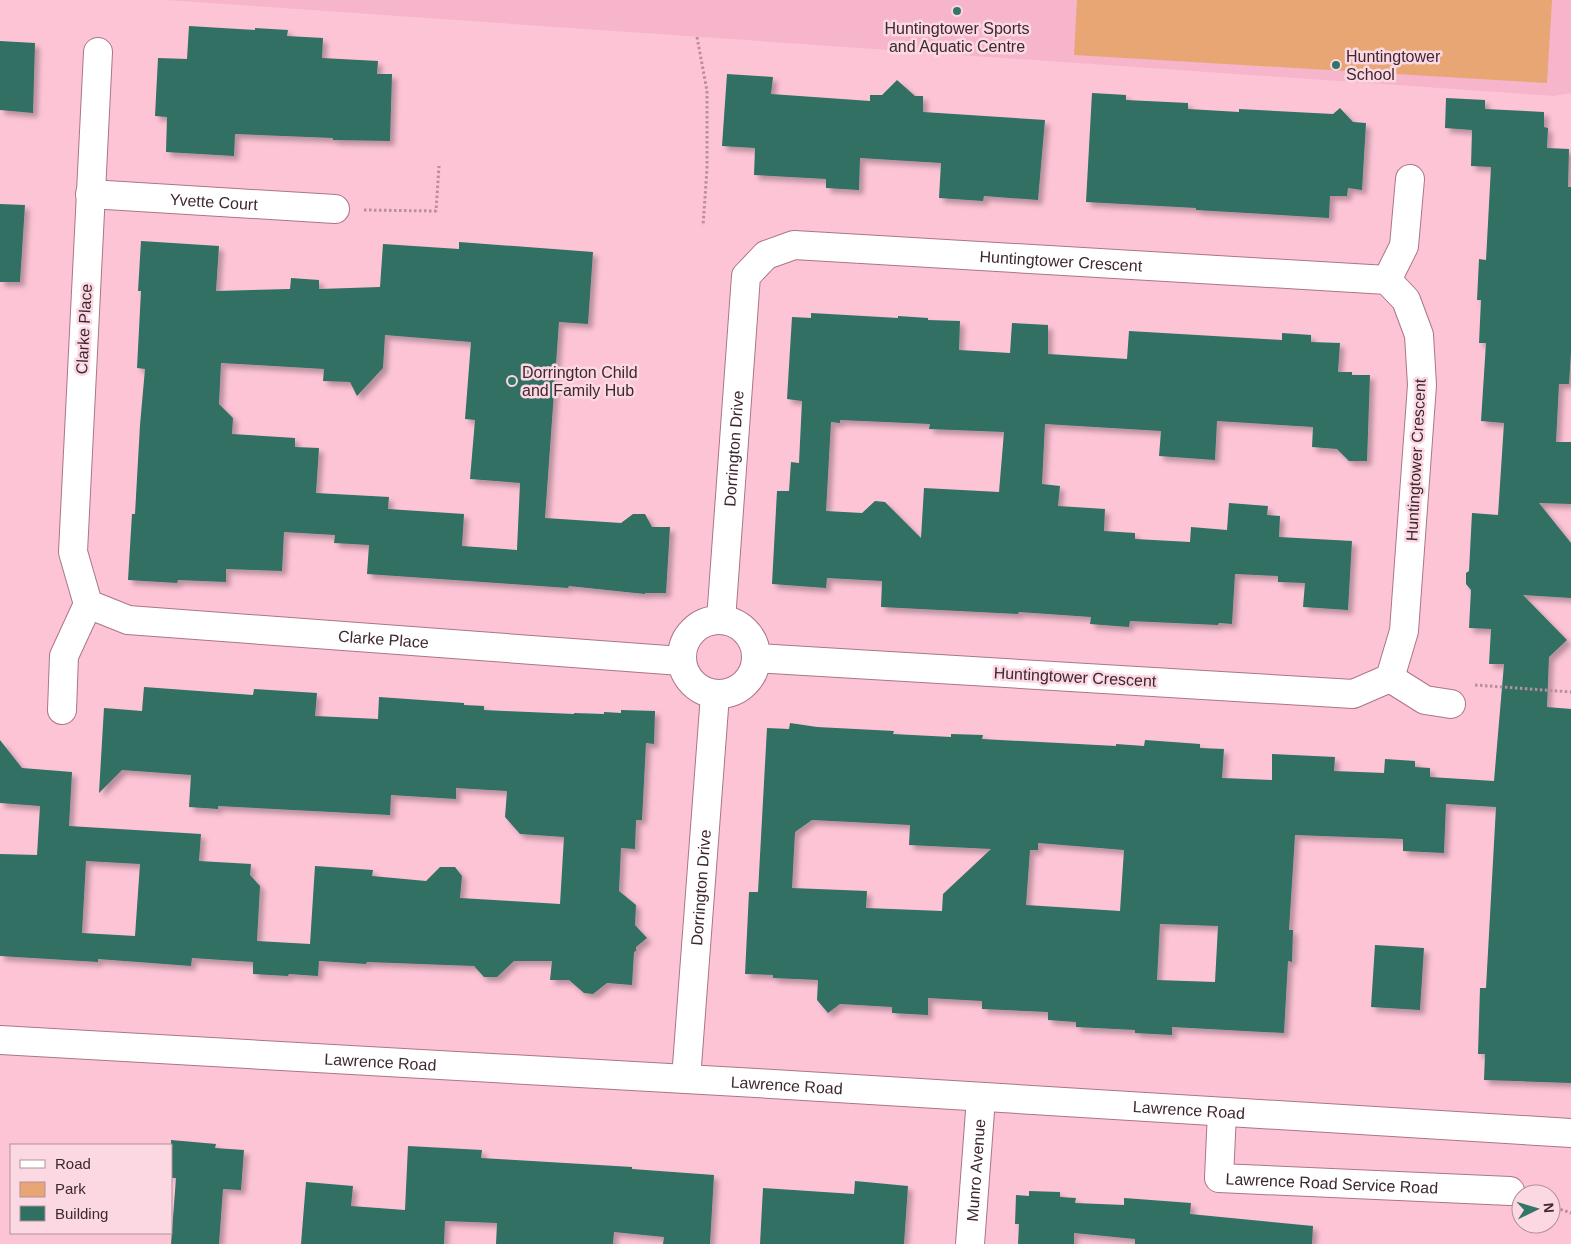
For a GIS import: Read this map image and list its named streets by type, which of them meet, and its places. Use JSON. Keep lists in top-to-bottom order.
{
  "streets": {
    "street": [
      "Yvette Court",
      "Huntingtower Crescent",
      "Clarke Place",
      "Dorrington Drive",
      "Lawrence Road",
      "Munro Avenue",
      "Lawrence Road Service Road"
    ]
  },
  "crossings": [
    ["Yvette Court", "Clarke Place"],
    ["Huntingtower Crescent", "Clarke Place"],
    ["Huntingtower Crescent", "Dorrington Drive"],
    ["Clarke Place", "Dorrington Drive"],
    ["Dorrington Drive", "Lawrence Road"],
    ["Lawrence Road", "Munro Avenue"],
    ["Lawrence Road", "Lawrence Road Service Road"]
  ],
  "places": ["Huntingtower Sports and Aquatic Centre", "Huntingtower School", "Dorrington Child and Family Hub"],
  "legend": ["Road", "Park", "Building"],
  "north": "right"
}
